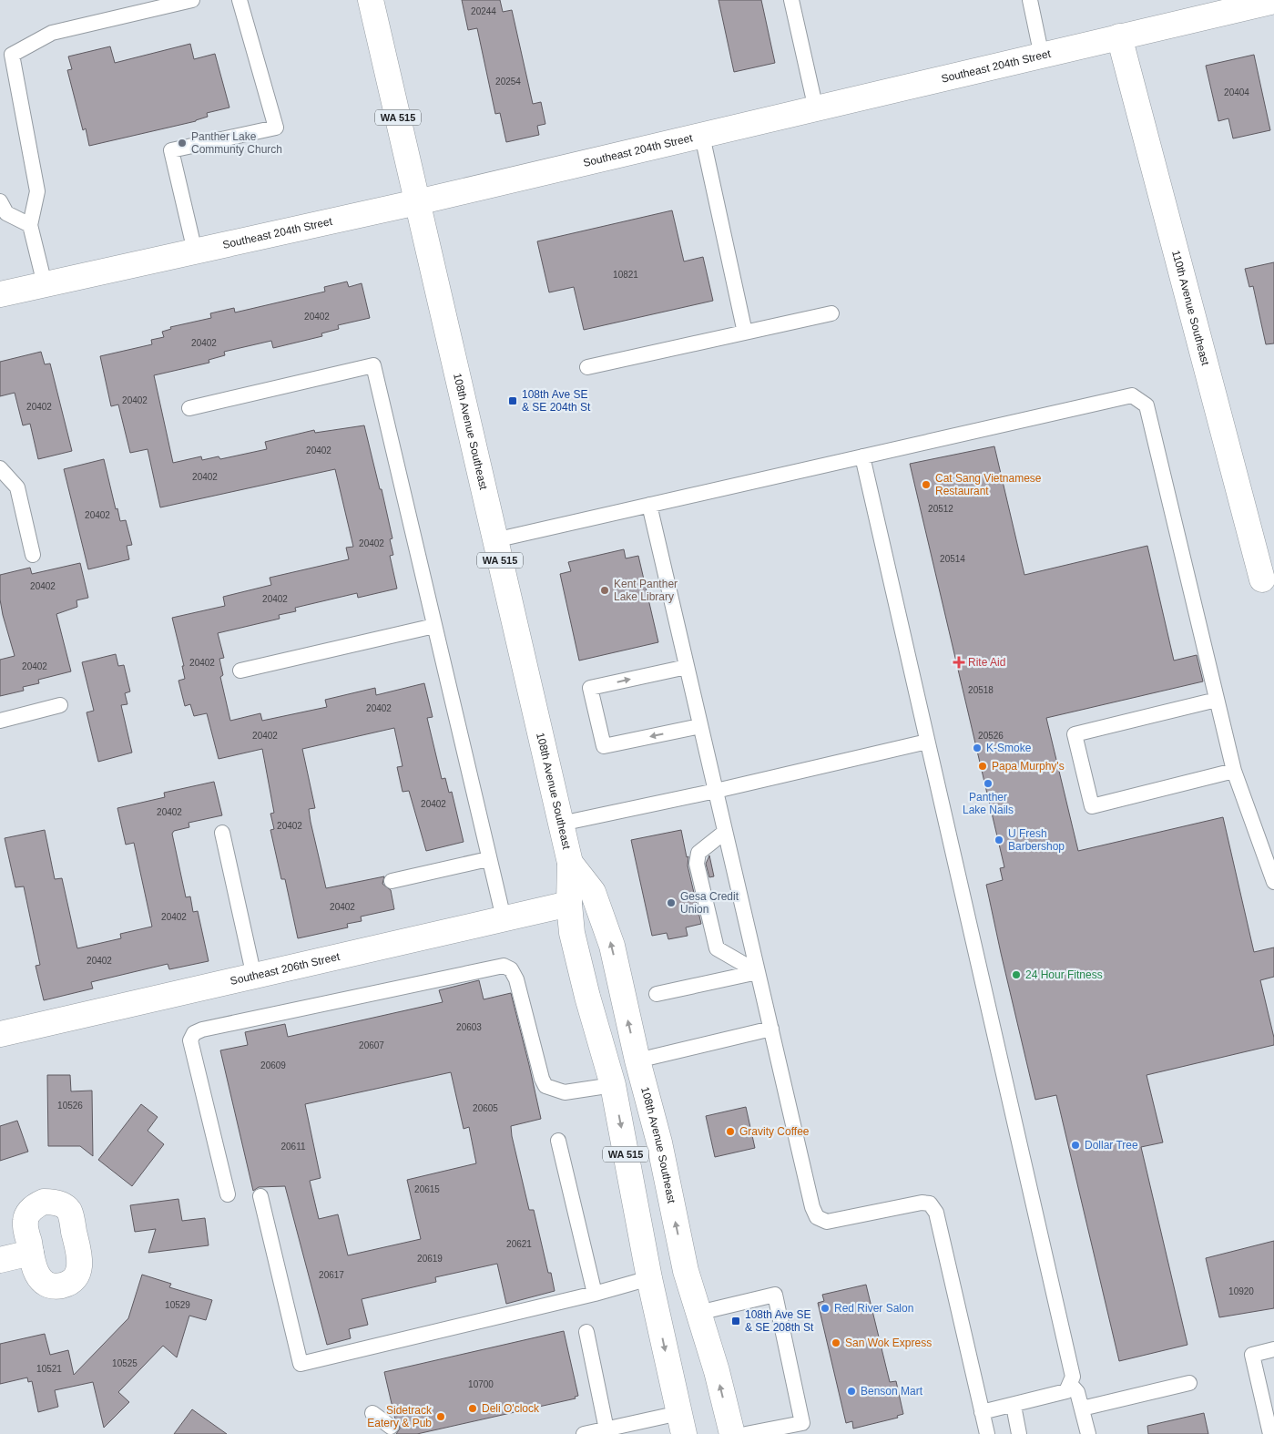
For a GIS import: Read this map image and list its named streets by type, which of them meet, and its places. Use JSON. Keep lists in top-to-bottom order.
{
  "streets": {
    "street": [
      "Southeast 204th Street",
      "WA 515",
      "110th Avenue Southeast",
      "108th Avenue Southeast",
      "Southeast 206th Street"
    ]
  },
  "crossings": [
    ["Southeast 204th Street", "110th Avenue Southeast"],
    ["Southeast 204th Street", "108th Avenue Southeast"],
    ["108th Avenue Southeast", "Southeast 206th Street"]
  ],
  "places": {
    "other": [
      "Panther Lake Communty Church",
      "Cat Sang Vietnamese Restaurant",
      "Kent Panther Lake Library",
      "K-Smoke",
      "Papa Murphy's",
      "Panther Lake Nails",
      "U Fresh Barbershop",
      "Gesa Credit Union",
      "24 Hour Fitness",
      "Gravity Coffee",
      "Dollar Tree",
      "Red River Salon",
      "San Wok Express",
      "Benson Mart",
      "Deli O'clock",
      "Sidetrack Eatery & Pub"
    ],
    "transit": ["108th Ave SE & SE 204th St", "108th Ave SE & SE 208th St"],
    "health": ["Rite Aid"]
  },
  "house_numbers": [
    "20244",
    "20254",
    "20404",
    "10821",
    "20402",
    "20402",
    "20402",
    "20402",
    "20402",
    "20402",
    "20512",
    "20402",
    "20402",
    "20514",
    "20402",
    "20402",
    "20402",
    "20402",
    "20518",
    "20402",
    "20402",
    "20526",
    "20402",
    "20402",
    "20402",
    "20402",
    "20402",
    "20402",
    "20603",
    "20607",
    "20609",
    "10526",
    "20605",
    "20611",
    "20615",
    "20621",
    "20619",
    "20617",
    "10920",
    "10529",
    "10525",
    "10521",
    "10700"
  ]
}
